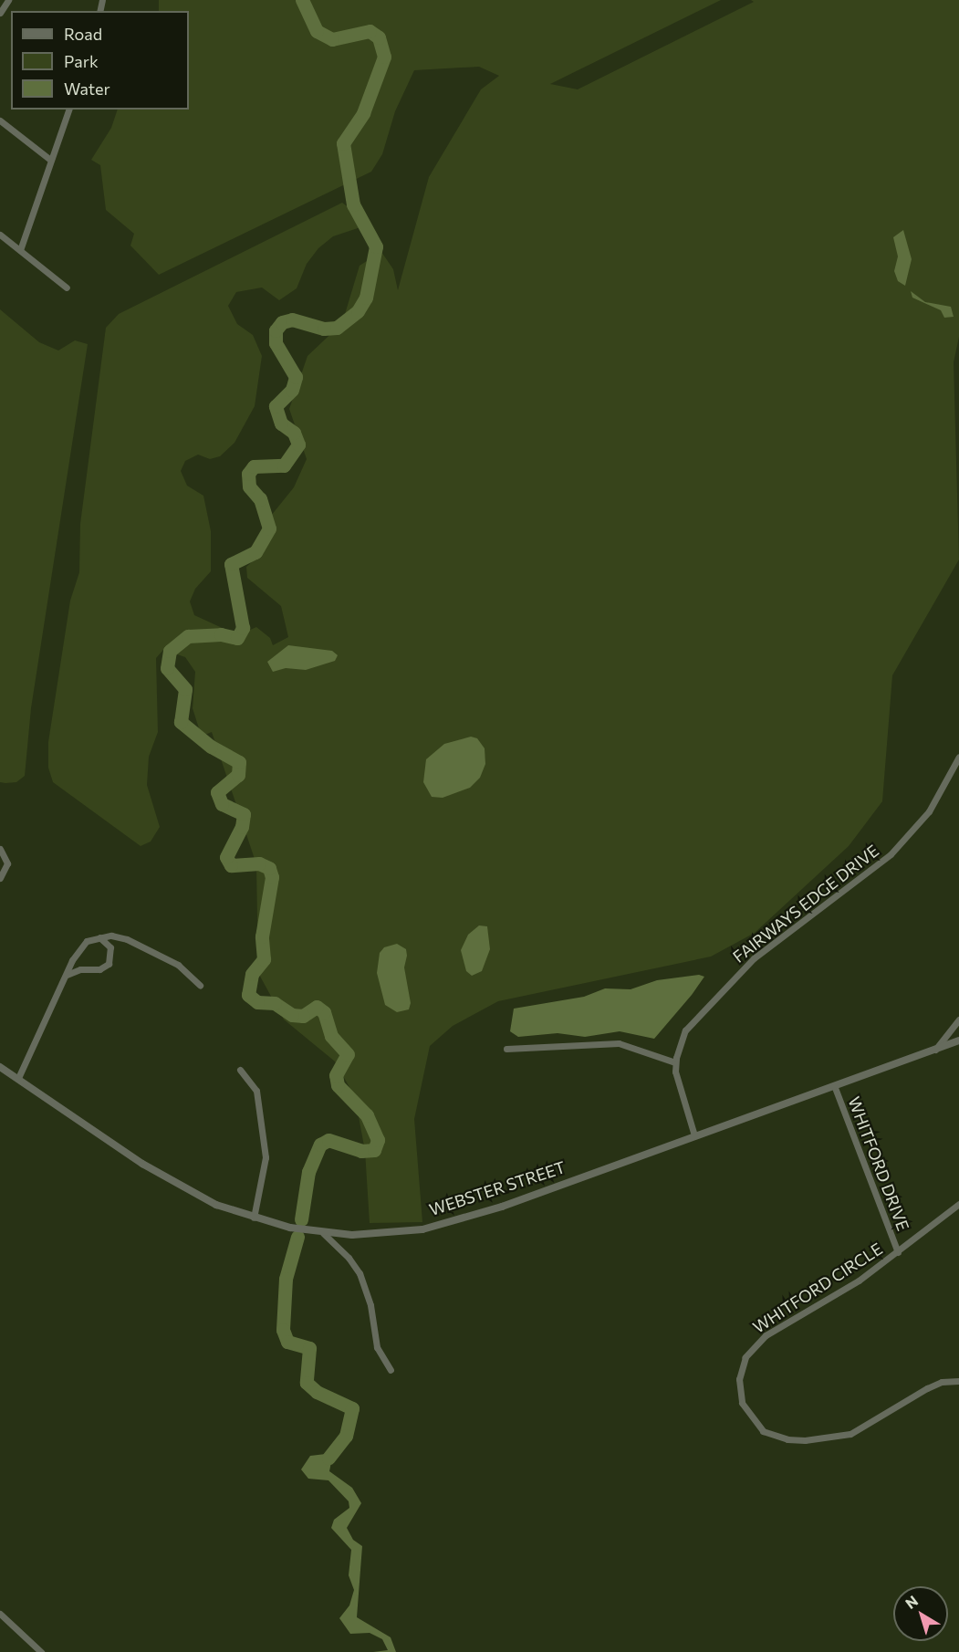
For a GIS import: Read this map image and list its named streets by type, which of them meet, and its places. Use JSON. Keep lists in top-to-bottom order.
{
  "streets": {
    "street": [
      "FAIRWAYS EDGE DRIVE",
      "WHITFORD DRIVE",
      "WEBSTER STREET",
      "WHITFORD CIRCLE"
    ]
  },
  "crossings": [
    ["FAIRWAYS EDGE DRIVE", "WEBSTER STREET"],
    ["WHITFORD DRIVE", "WEBSTER STREET"],
    ["WHITFORD DRIVE", "WHITFORD CIRCLE"]
  ],
  "legend": ["Road", "Park", "Water"],
  "north": "top left"
}
